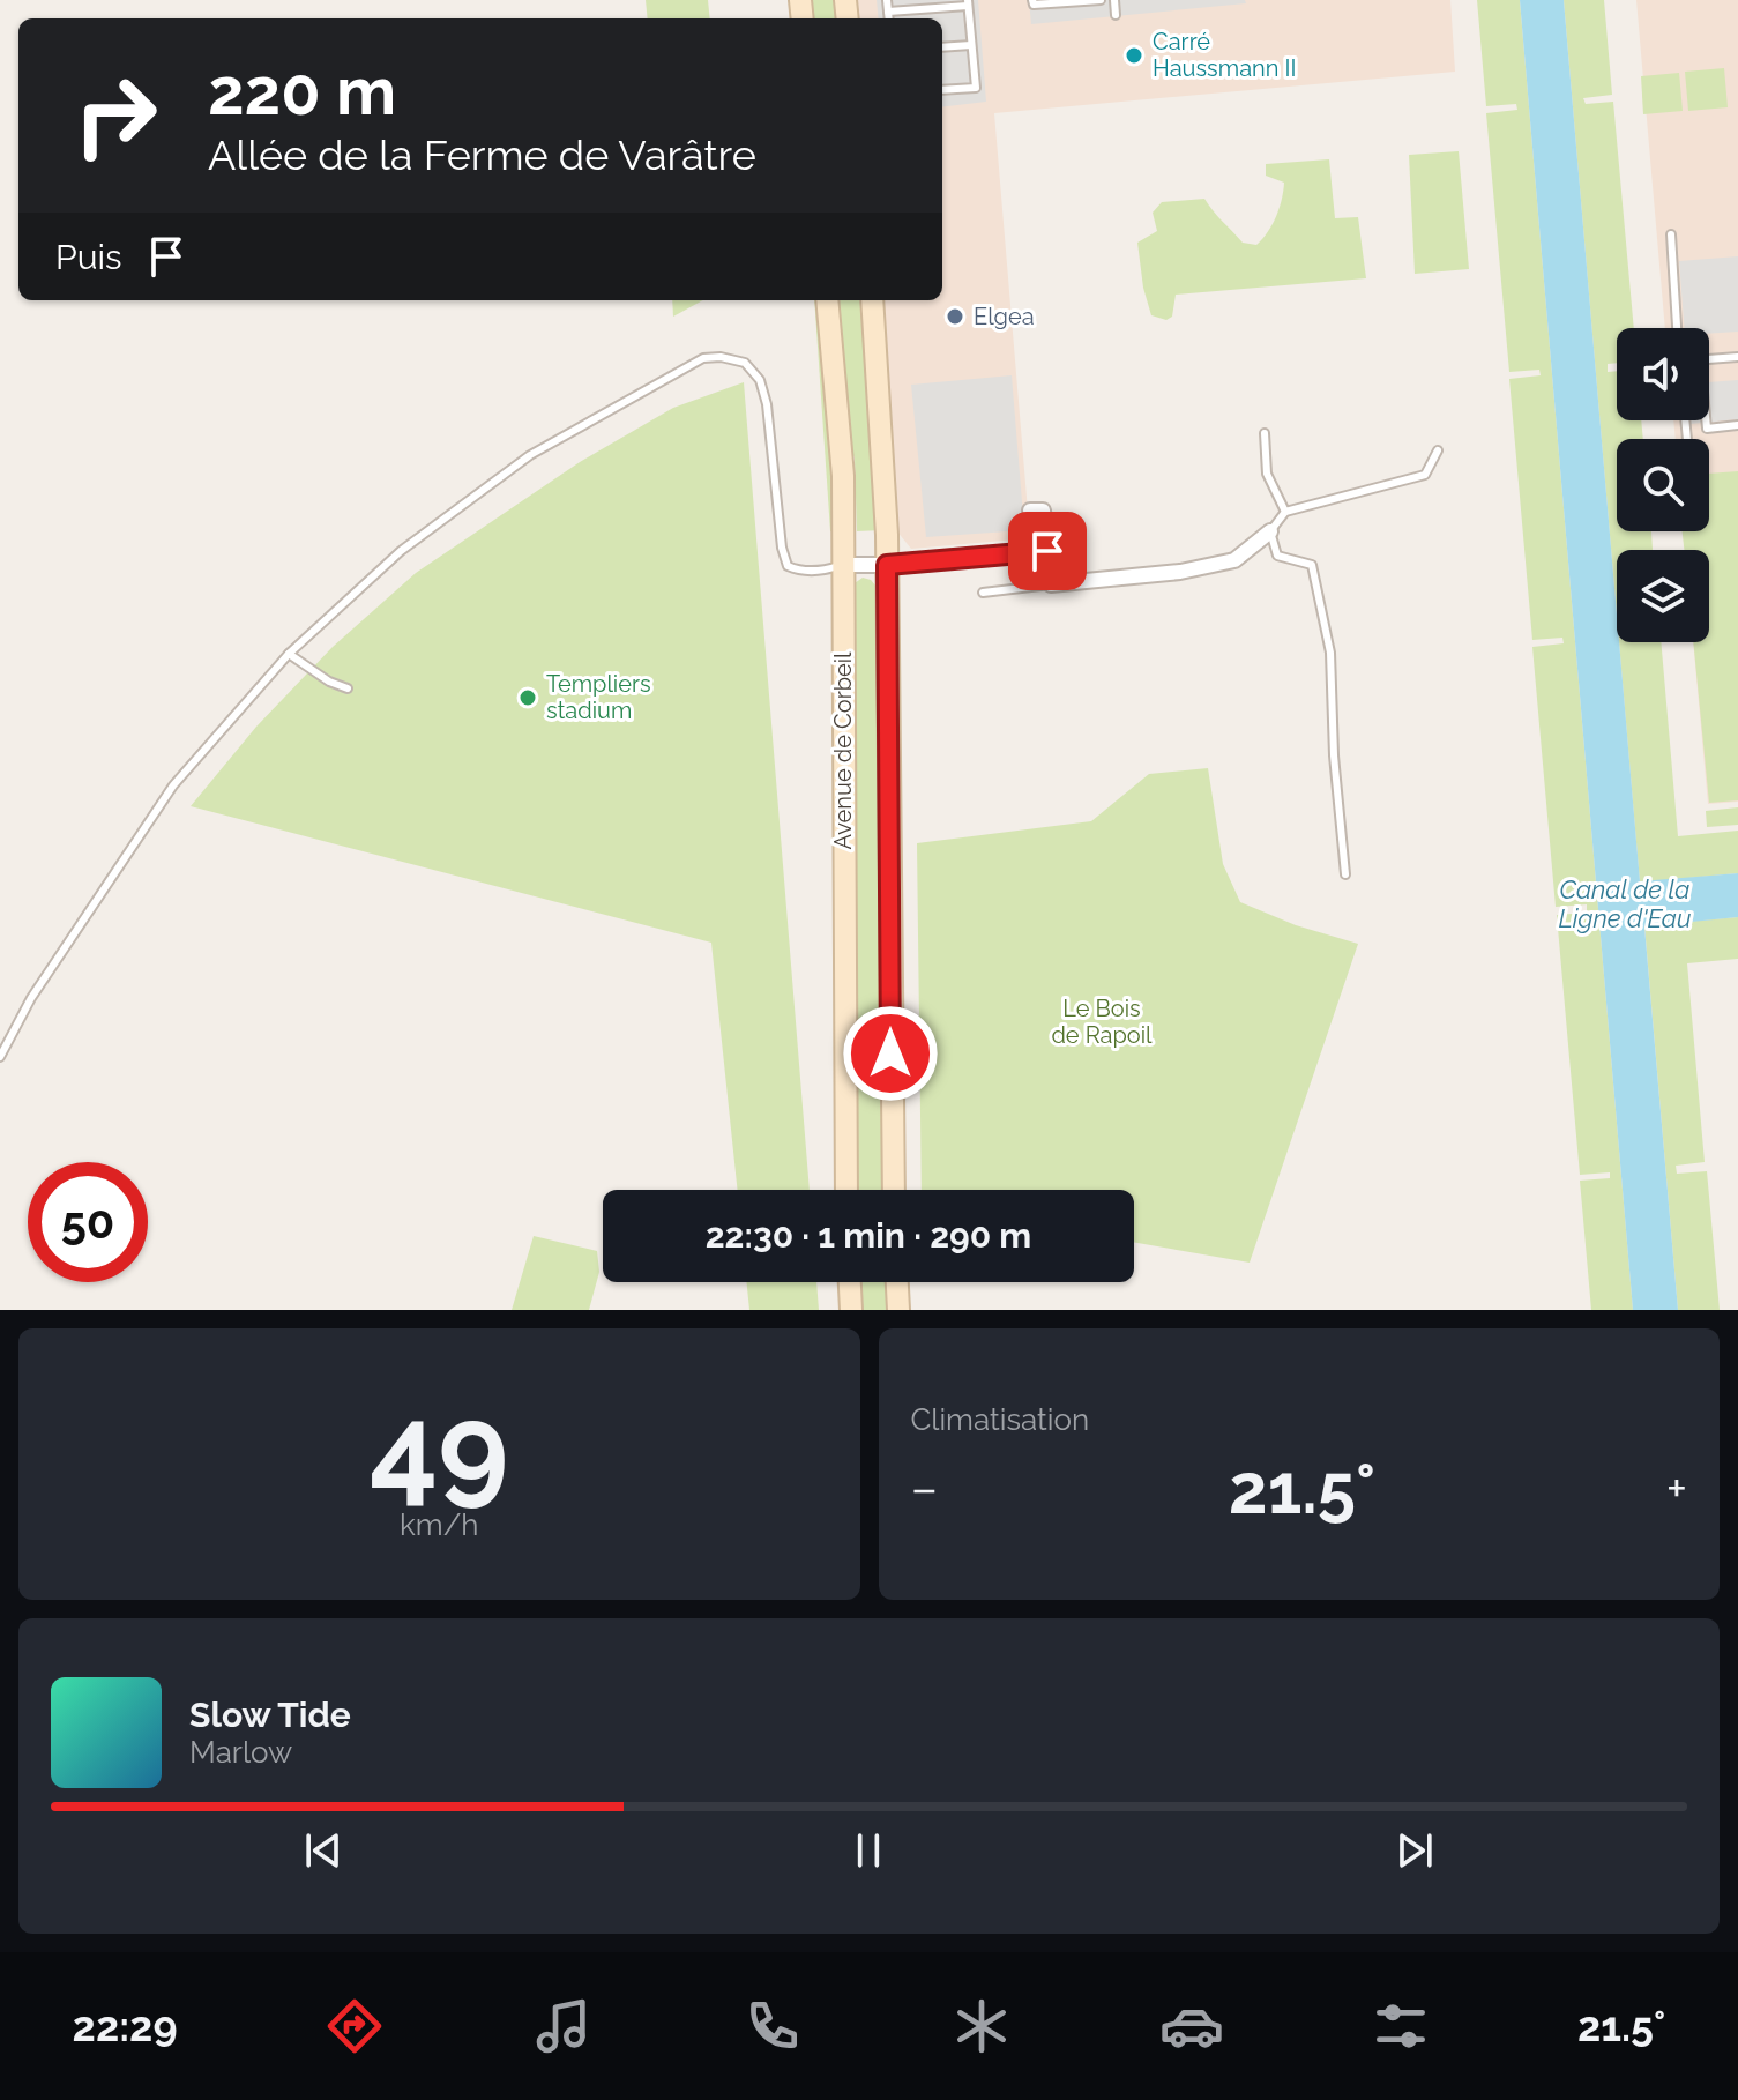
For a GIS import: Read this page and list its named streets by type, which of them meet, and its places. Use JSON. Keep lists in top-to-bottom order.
{
  "streets": {
    "main road": ["Avenue de Corbeil"]
  },
  "water": ["Canal de la Ligne d'Eau"],
  "parks": ["Le Bois de Rapoil"],
  "places": ["Carré Haussmann II", "Elgea", "Templiers stadium"],
  "page": {
    "turn": ["220 m", "Allée de la Ferme de Varâtre"],
    "then": "Puis",
    "limit": "50",
    "trip": "22:30 · 1 min · 290 m",
    "tile": [
      ["49", "km/h"],
      "Climatisation"
    ],
    "heat": ["−", "21.5°", "+"],
    "song": ["Slow Tide", "Marlow"],
    "tabs": ["22:29", "21.5°"]
  }
}
